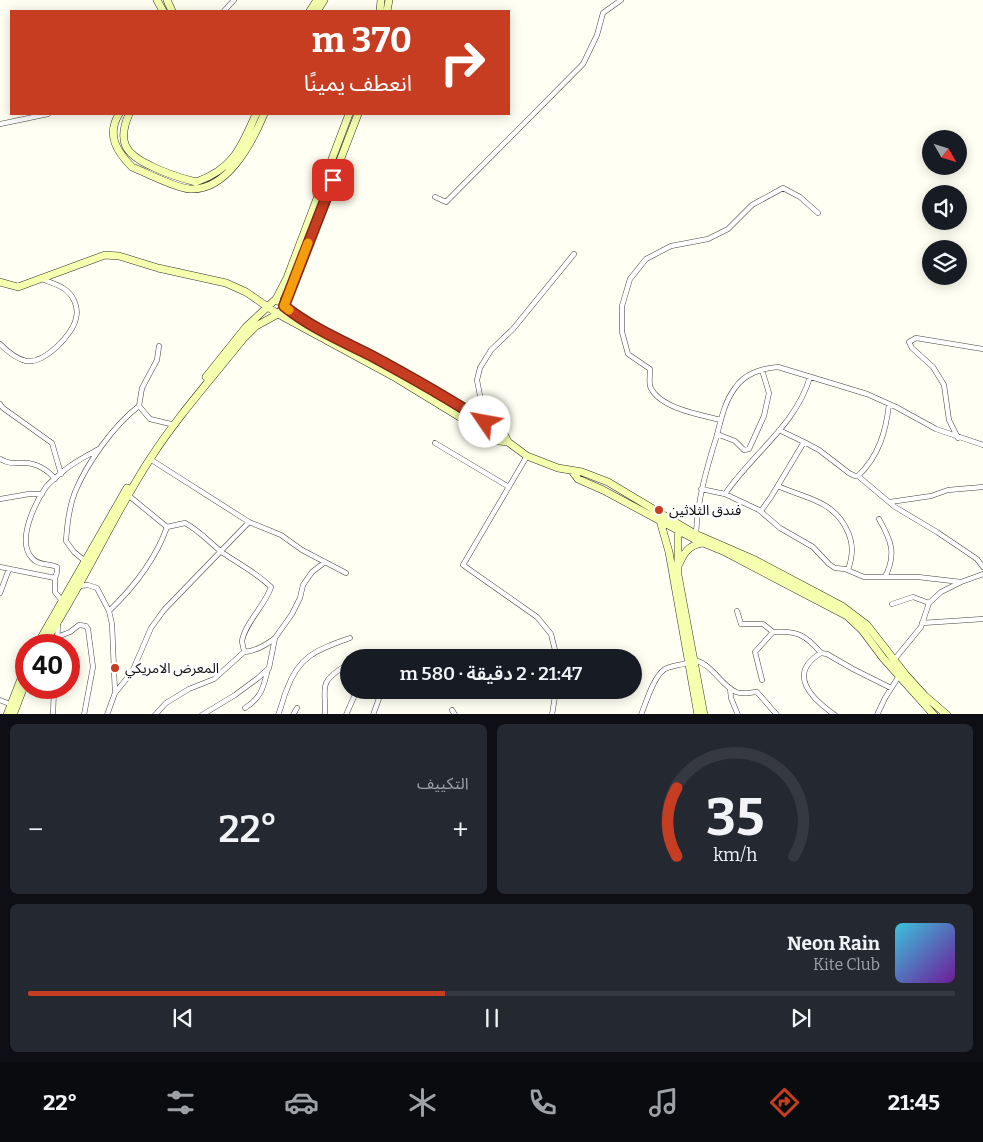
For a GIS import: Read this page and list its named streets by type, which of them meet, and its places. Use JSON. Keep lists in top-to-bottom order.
{
  "places": ["فندق الثلاثين", "المعرض الامريكي"],
  "north": "bottom right",
  "page": {
    "turn": ["370 m", "انعطف يمينًا"],
    "limit": "40",
    "trip": "21:47 · 2 دقيقة · 580 m",
    "tile": "التكييف",
    "heat": ["−", "22°", "+"],
    "song": ["Neon Rain", "Kite Club"],
    "tabs": ["21:45", "22°"],
    "gauge": ["35", "km/h"]
  }
}
